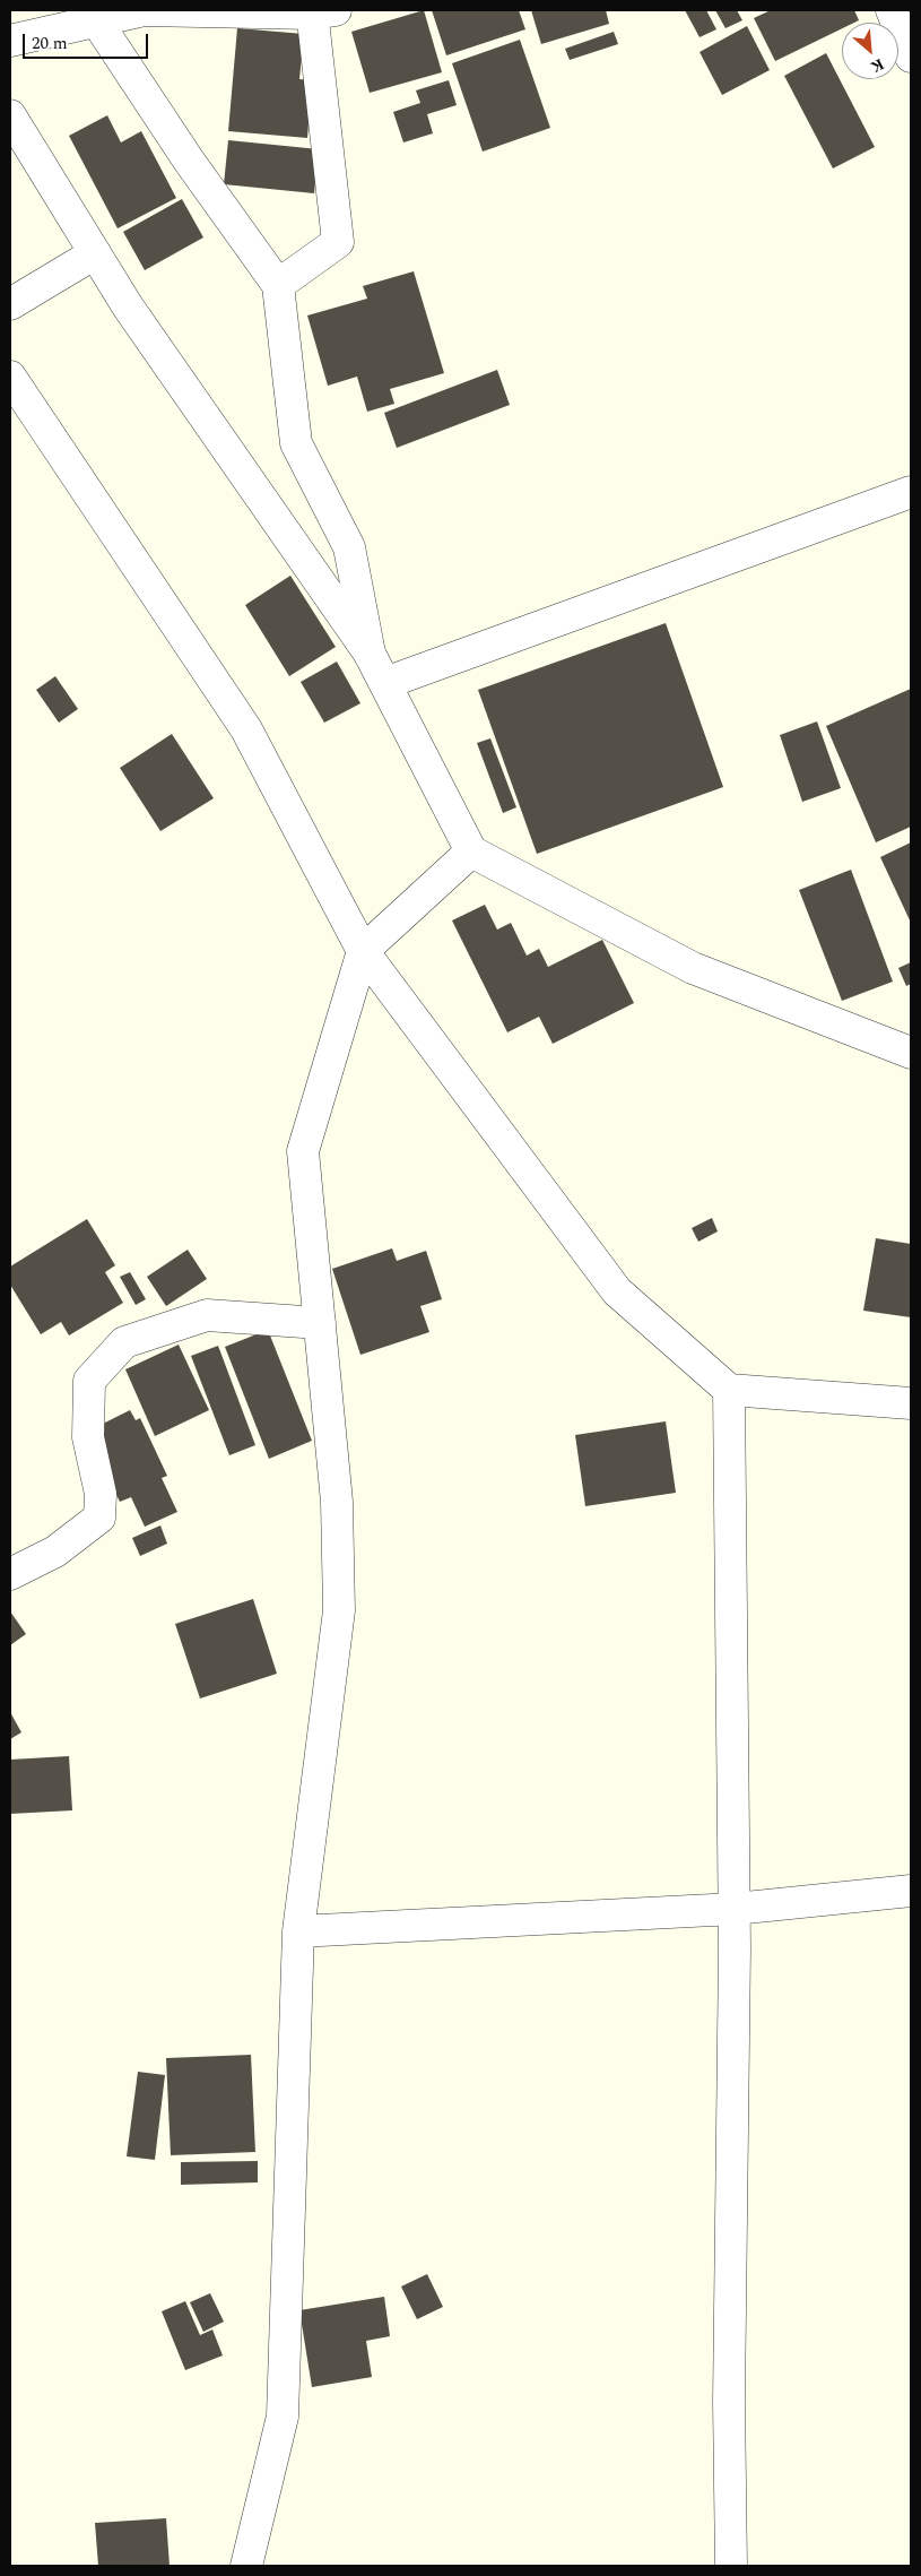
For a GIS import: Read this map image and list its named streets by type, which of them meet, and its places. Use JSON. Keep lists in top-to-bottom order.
{
  "scale_bar": "20 m",
  "north": "bottom right"
}
